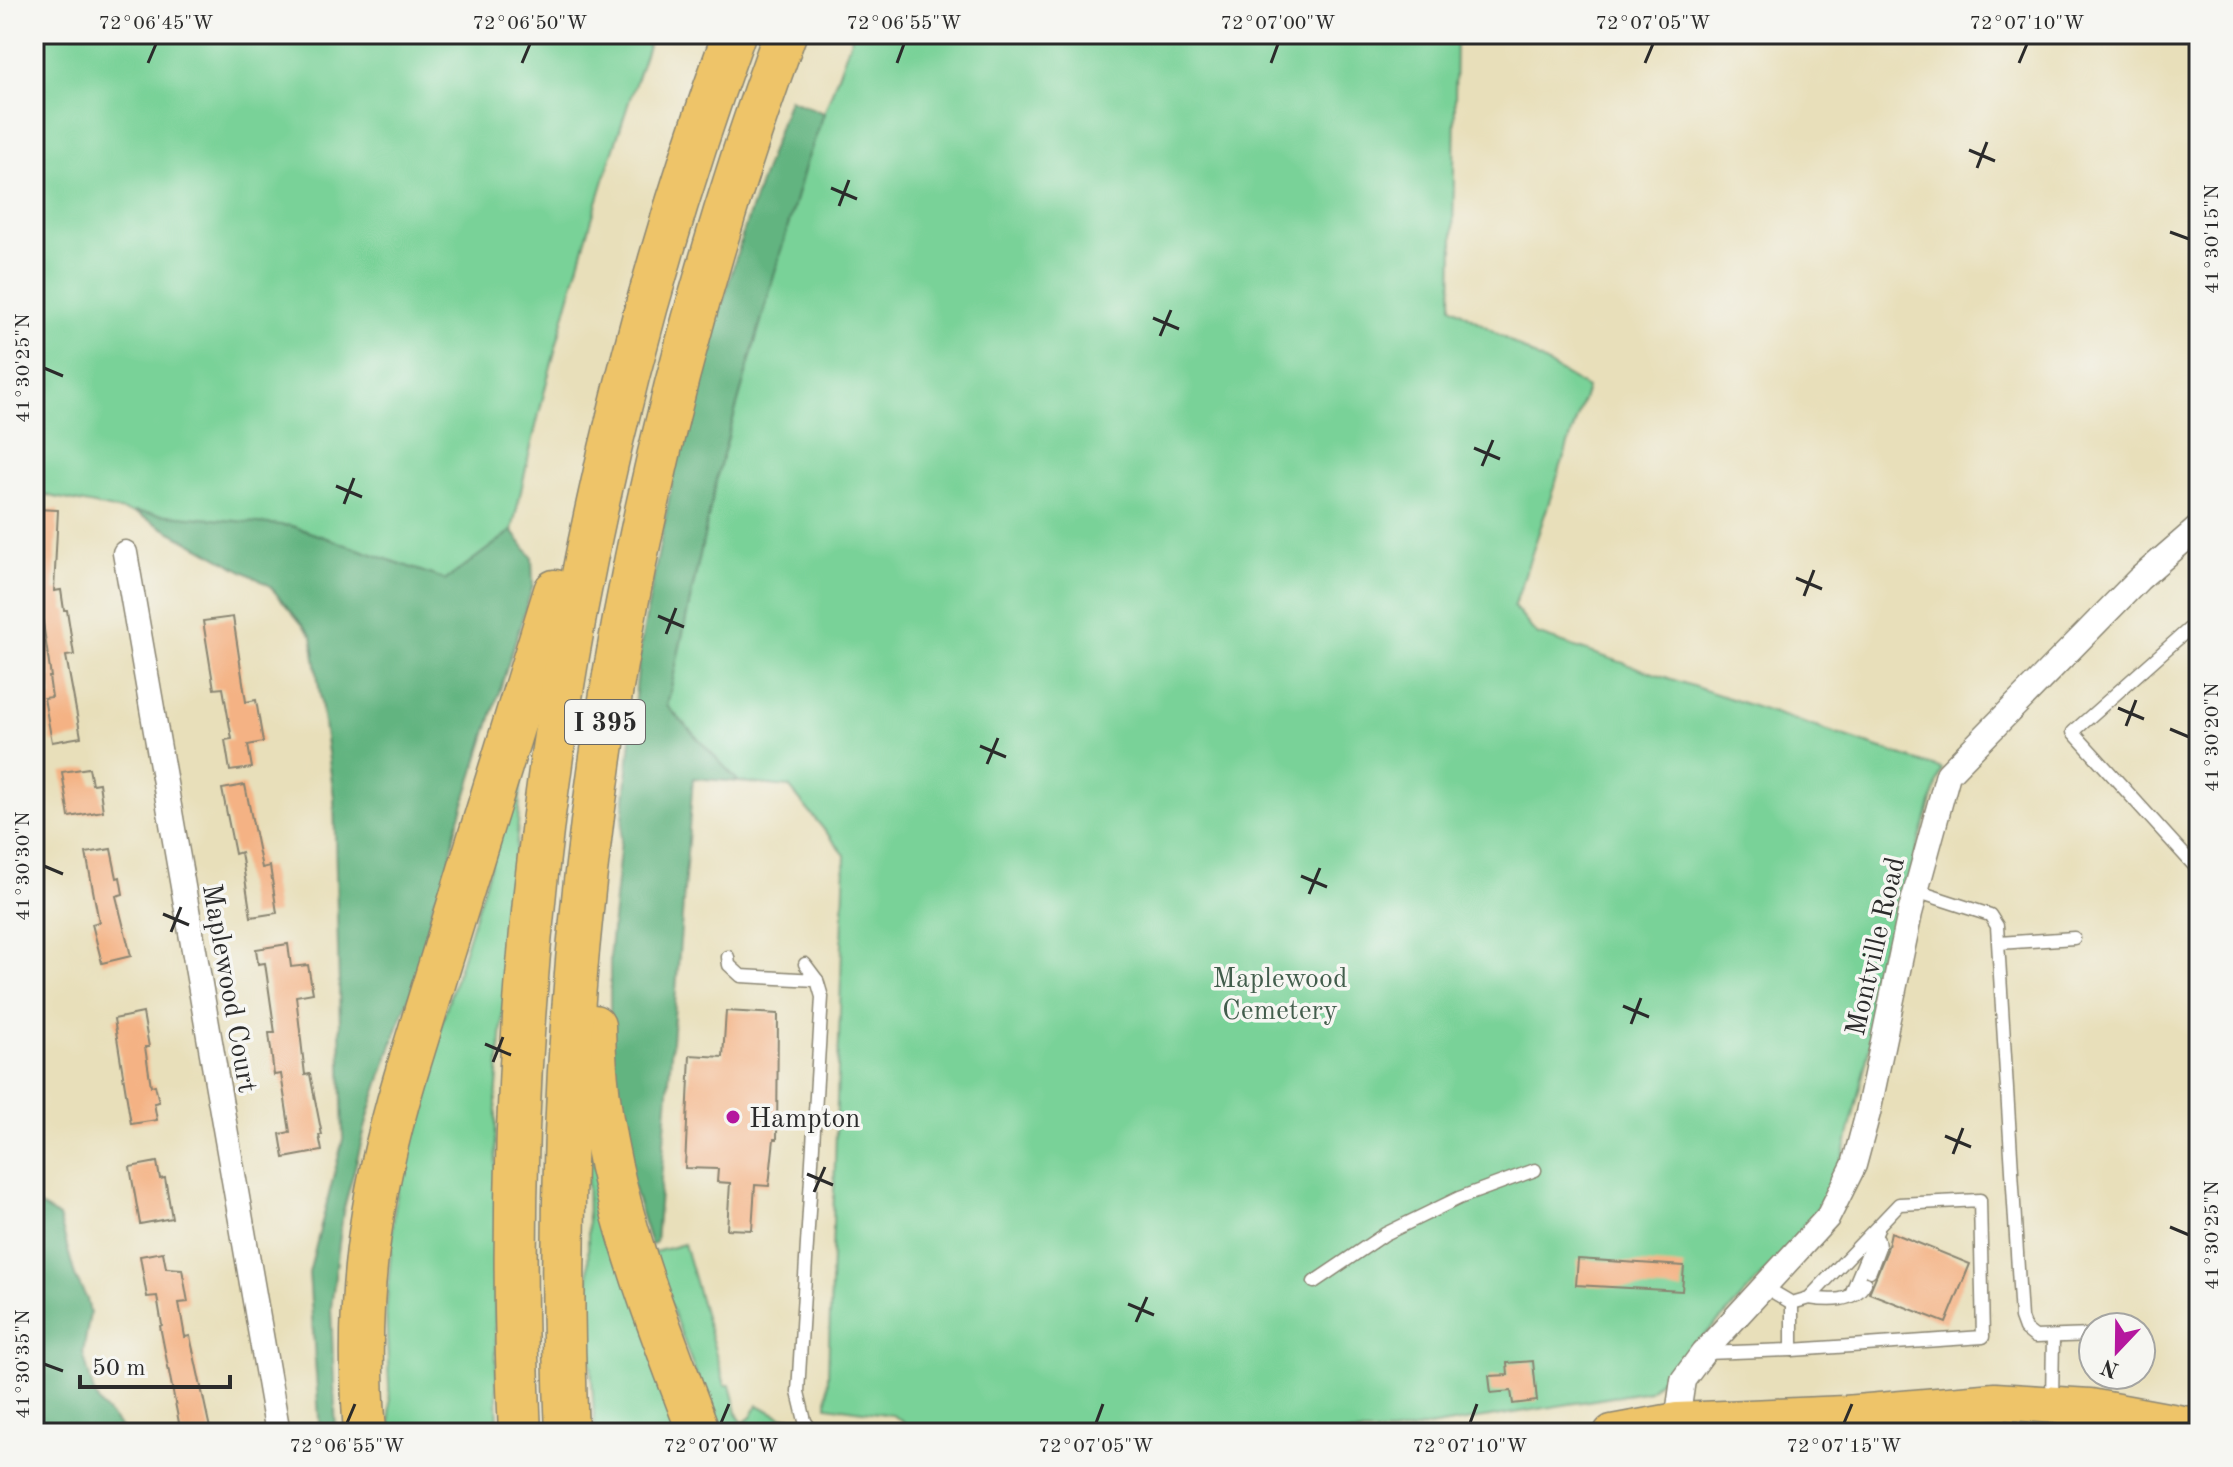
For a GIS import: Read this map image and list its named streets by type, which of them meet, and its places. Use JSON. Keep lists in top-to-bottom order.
{
  "streets": {
    "highway": ["I 395"],
    "street": ["Montville Road", "Maplewood Court"]
  },
  "parks": ["Maplewood Cemetery"],
  "places": ["Hampton"],
  "scale_bar": "50 m",
  "north": "bottom",
  "coordinates": [
    "72°06'45\"W",
    "72°06'50\"W",
    "72°06'55\"W",
    "72°07'00\"W",
    "72°07'05\"W",
    "72°07'10\"W",
    "41°30'15\"N",
    "41°30'25\"N",
    "41°30'20\"N",
    "41°30'30\"N",
    "41°30'35\"N",
    "72°07'15\"W"
  ]
}
